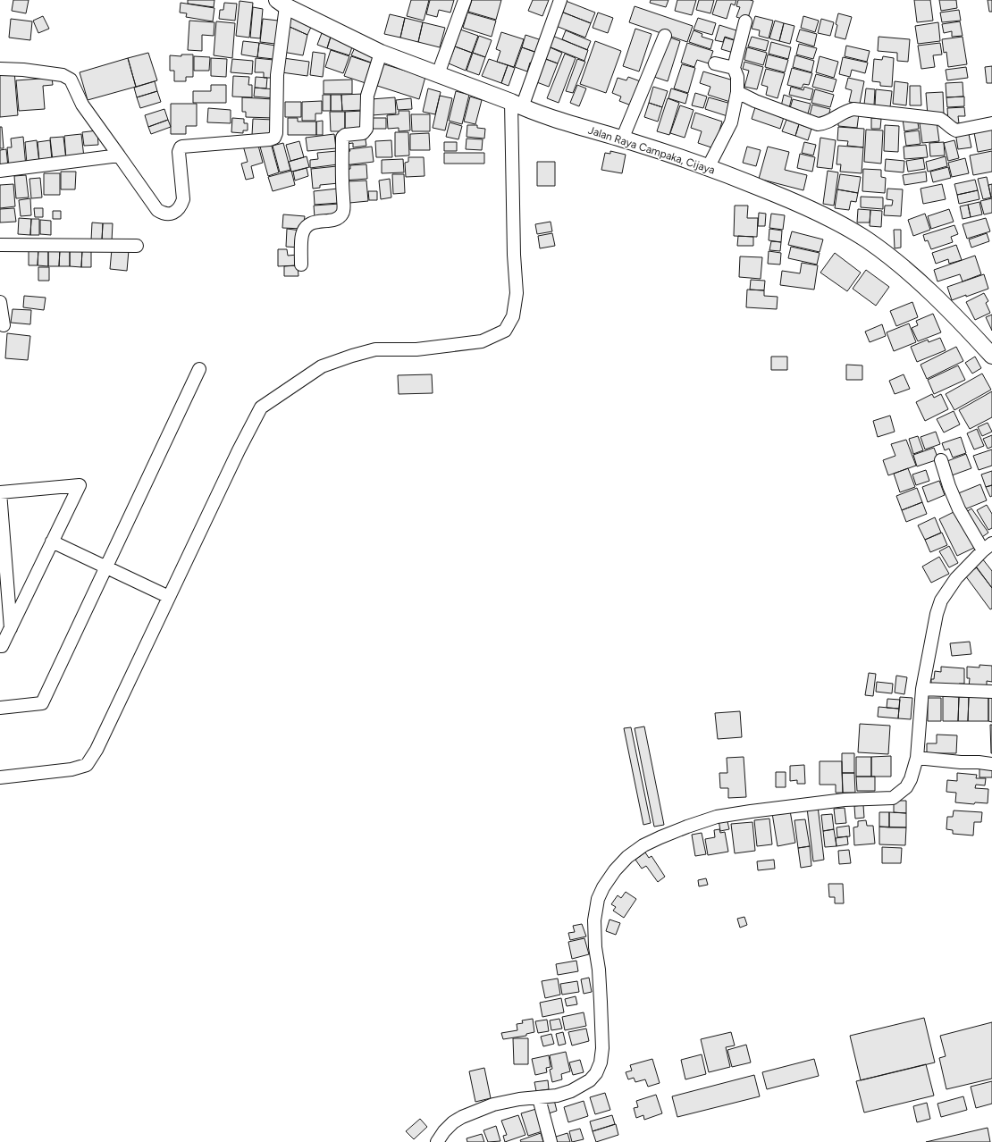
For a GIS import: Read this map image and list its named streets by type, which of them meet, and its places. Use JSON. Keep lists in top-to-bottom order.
{
  "streets": {
    "main road": ["Jalan Raya Campaka, Cijaya"]
  }
}
